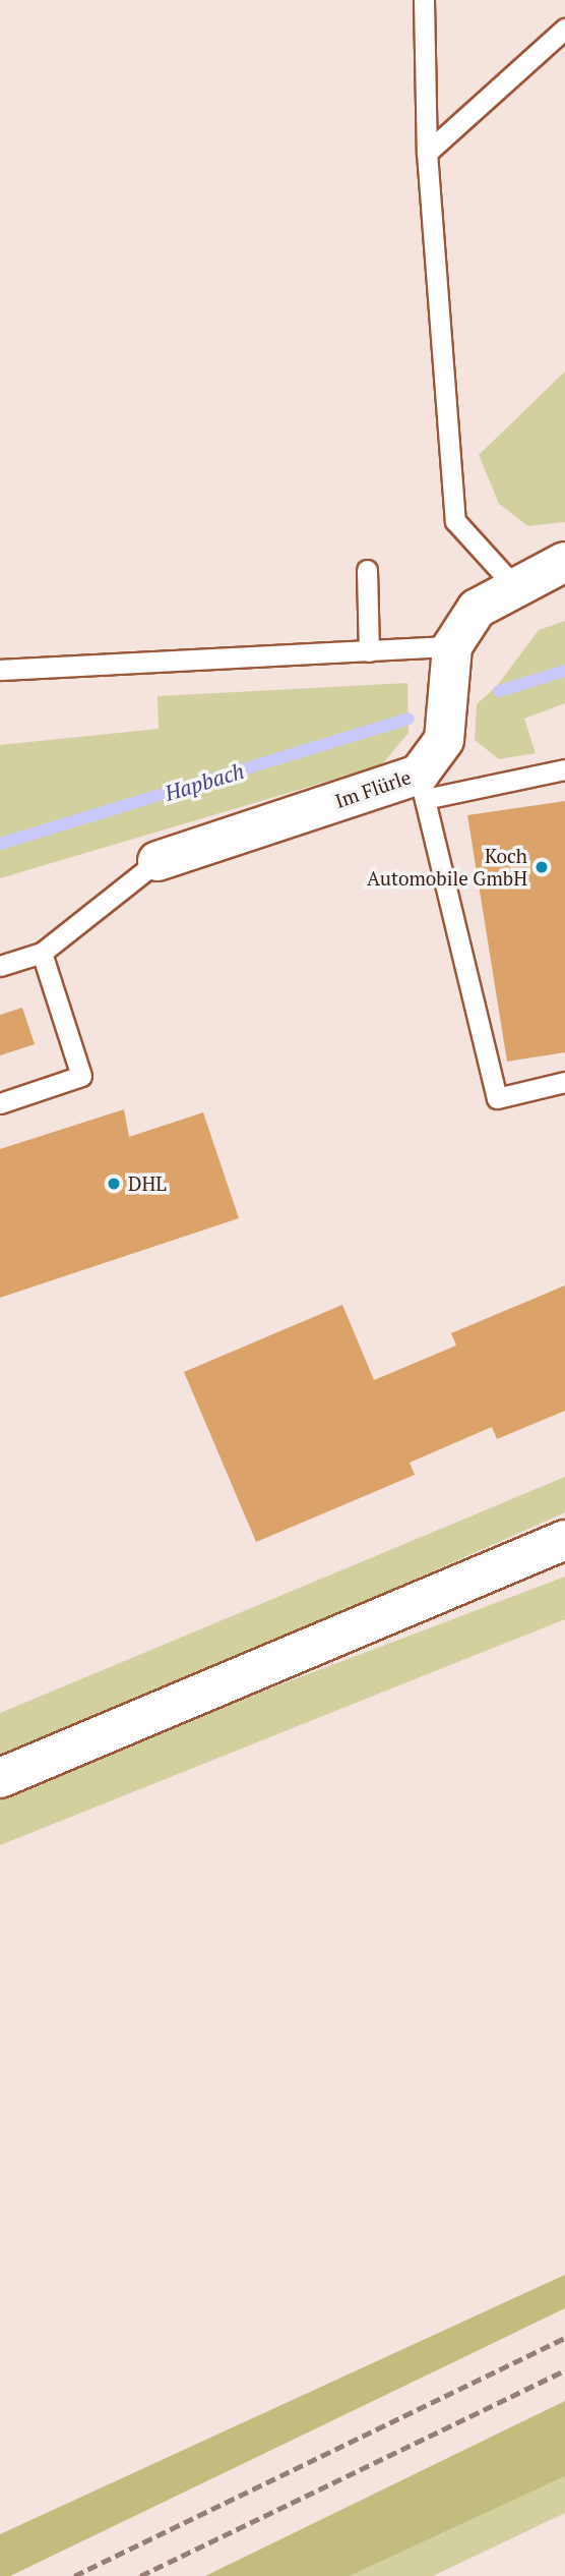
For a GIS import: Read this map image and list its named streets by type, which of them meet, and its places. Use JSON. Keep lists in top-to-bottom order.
{
  "streets": {
    "main road": ["Im Flürle"]
  },
  "water": ["Hapbach"],
  "places": ["Koch Automobile GmbH", "DHL"]
}
